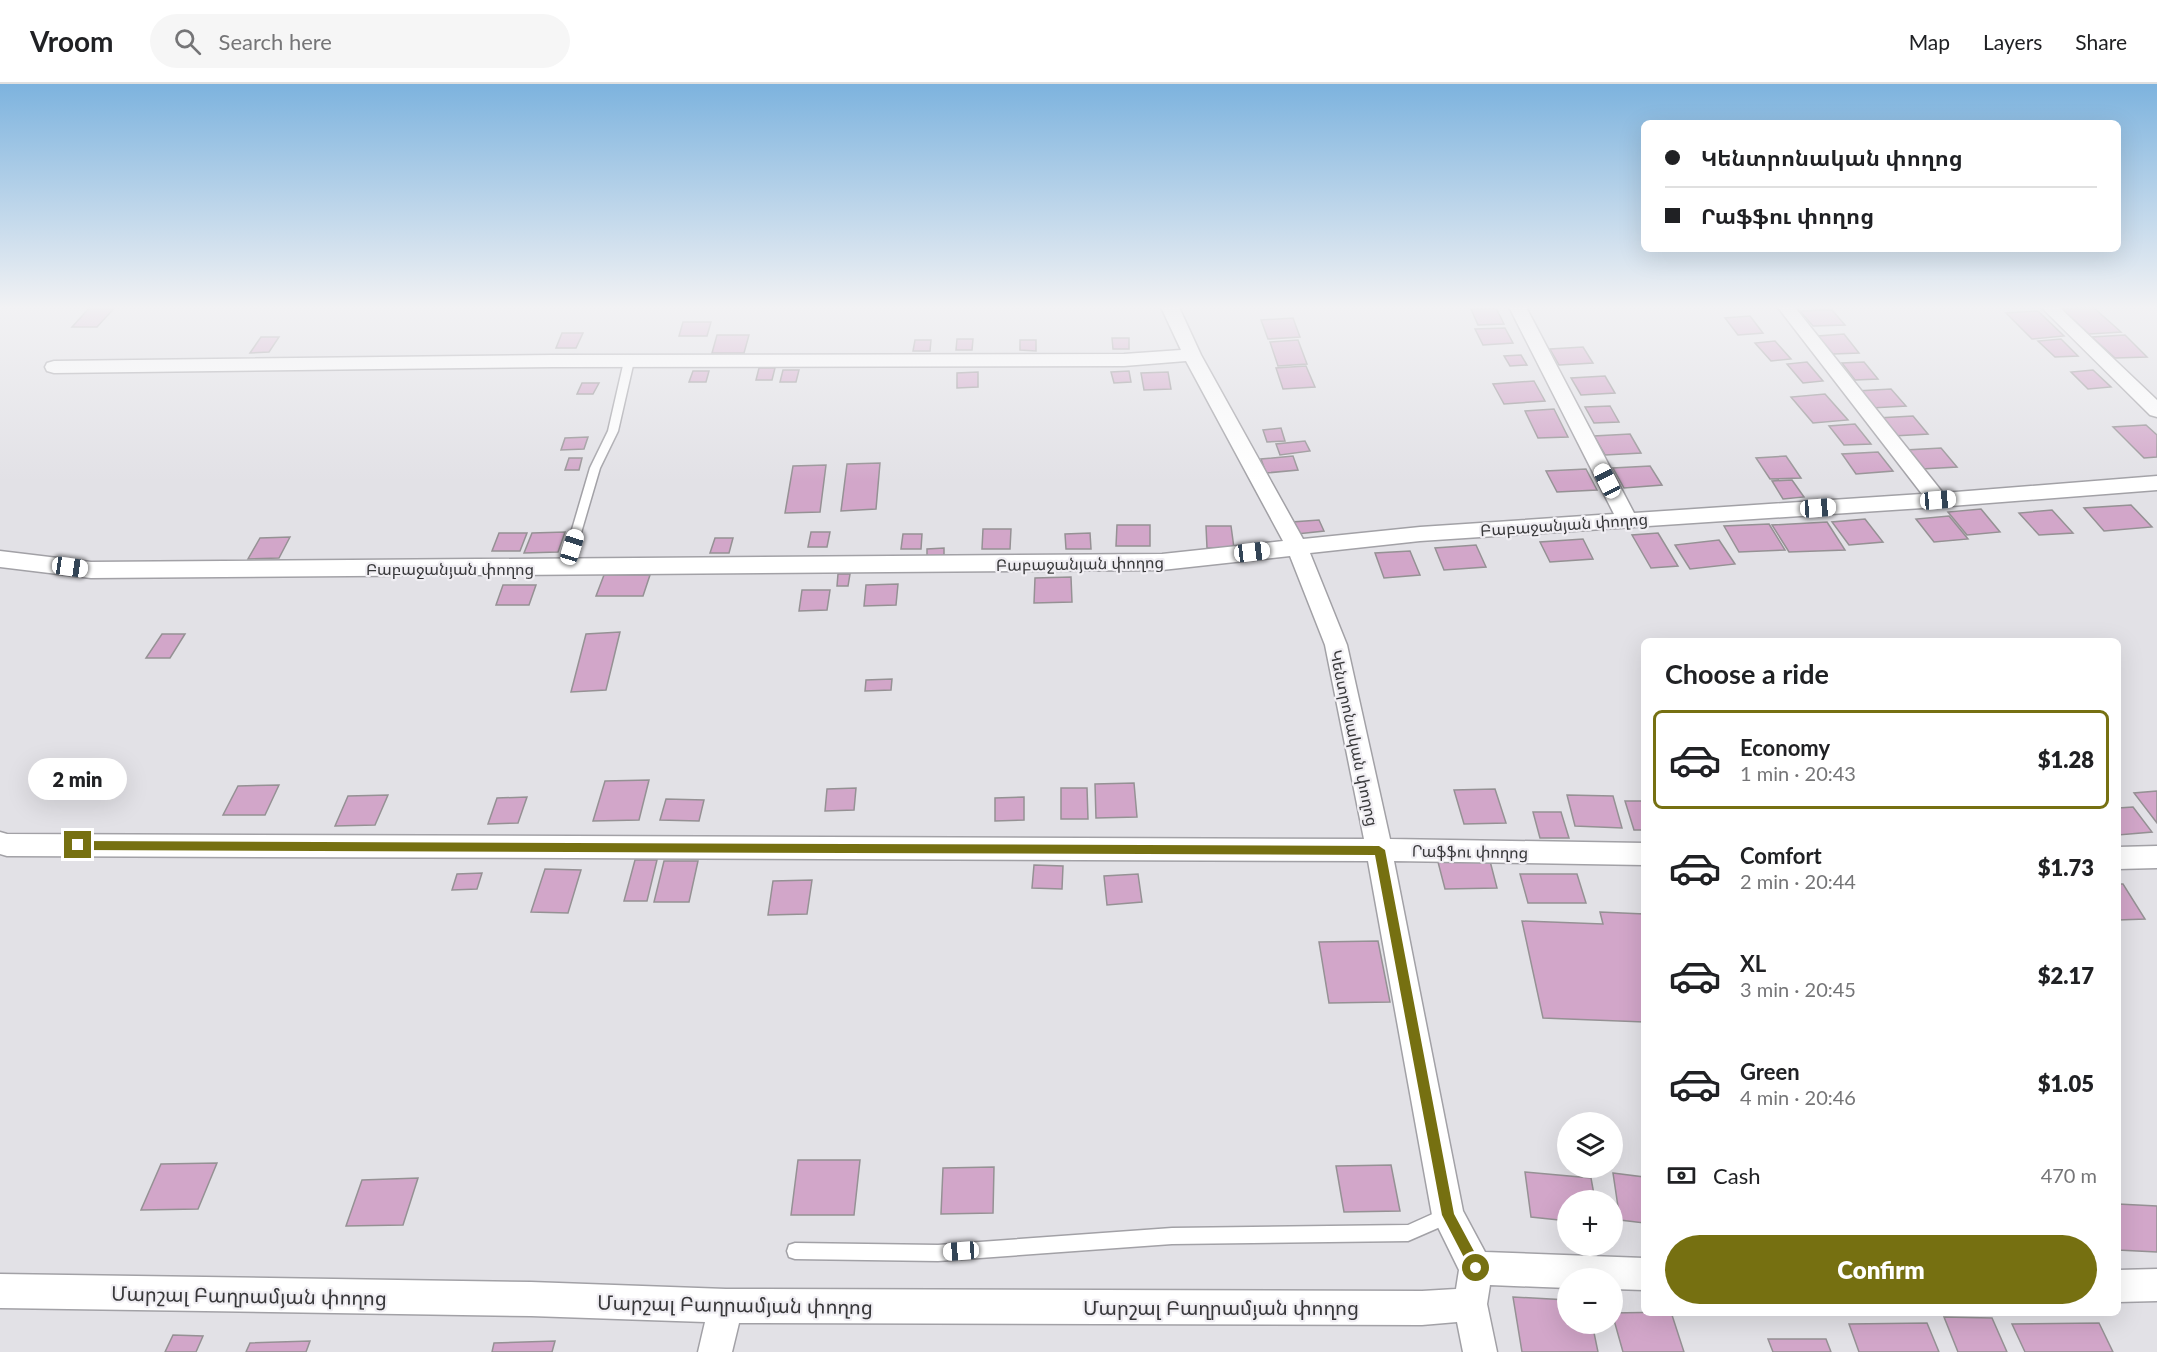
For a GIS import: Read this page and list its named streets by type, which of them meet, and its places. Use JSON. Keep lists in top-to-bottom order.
{
  "streets": {
    "street": [
      "Բաբաջանյան փողոց",
      "Կենտրոնական փողոց",
      "Րաֆֆու փողոց",
      "Մարշալ Բաղրամյան փողոց"
    ]
  },
  "crossings": [
    ["Բաբաջանյան փողոց", "Կենտրոնական փողոց"],
    ["Կենտրոնական փողոց", "Րաֆֆու փողոց"]
  ],
  "page": {
    "header": "Vroom",
    "search": "Search here",
    "nav": ["Map", "Layers", "Share"],
    "banner": ["Կենտրոնական փողոց", "Րաֆֆու փողոց"],
    "heading": "Choose a ride",
    "list": [
      {
        "name": "Economy",
        "note": "1 min · 20:43",
        "value": "$1.28"
      },
      {
        "name": "Comfort",
        "note": "2 min · 20:44",
        "value": "$1.73"
      },
      {
        "name": "XL",
        "note": "3 min · 20:45",
        "value": "$2.17"
      },
      {
        "name": "Green",
        "note": "4 min · 20:46",
        "value": "$1.05"
      }
    ],
    "bubble": "2 min",
    "map_buttons": ["+", "−"],
    "pay": ["Cash", "470 m"],
    "buttons": "Confirm"
  }
}
